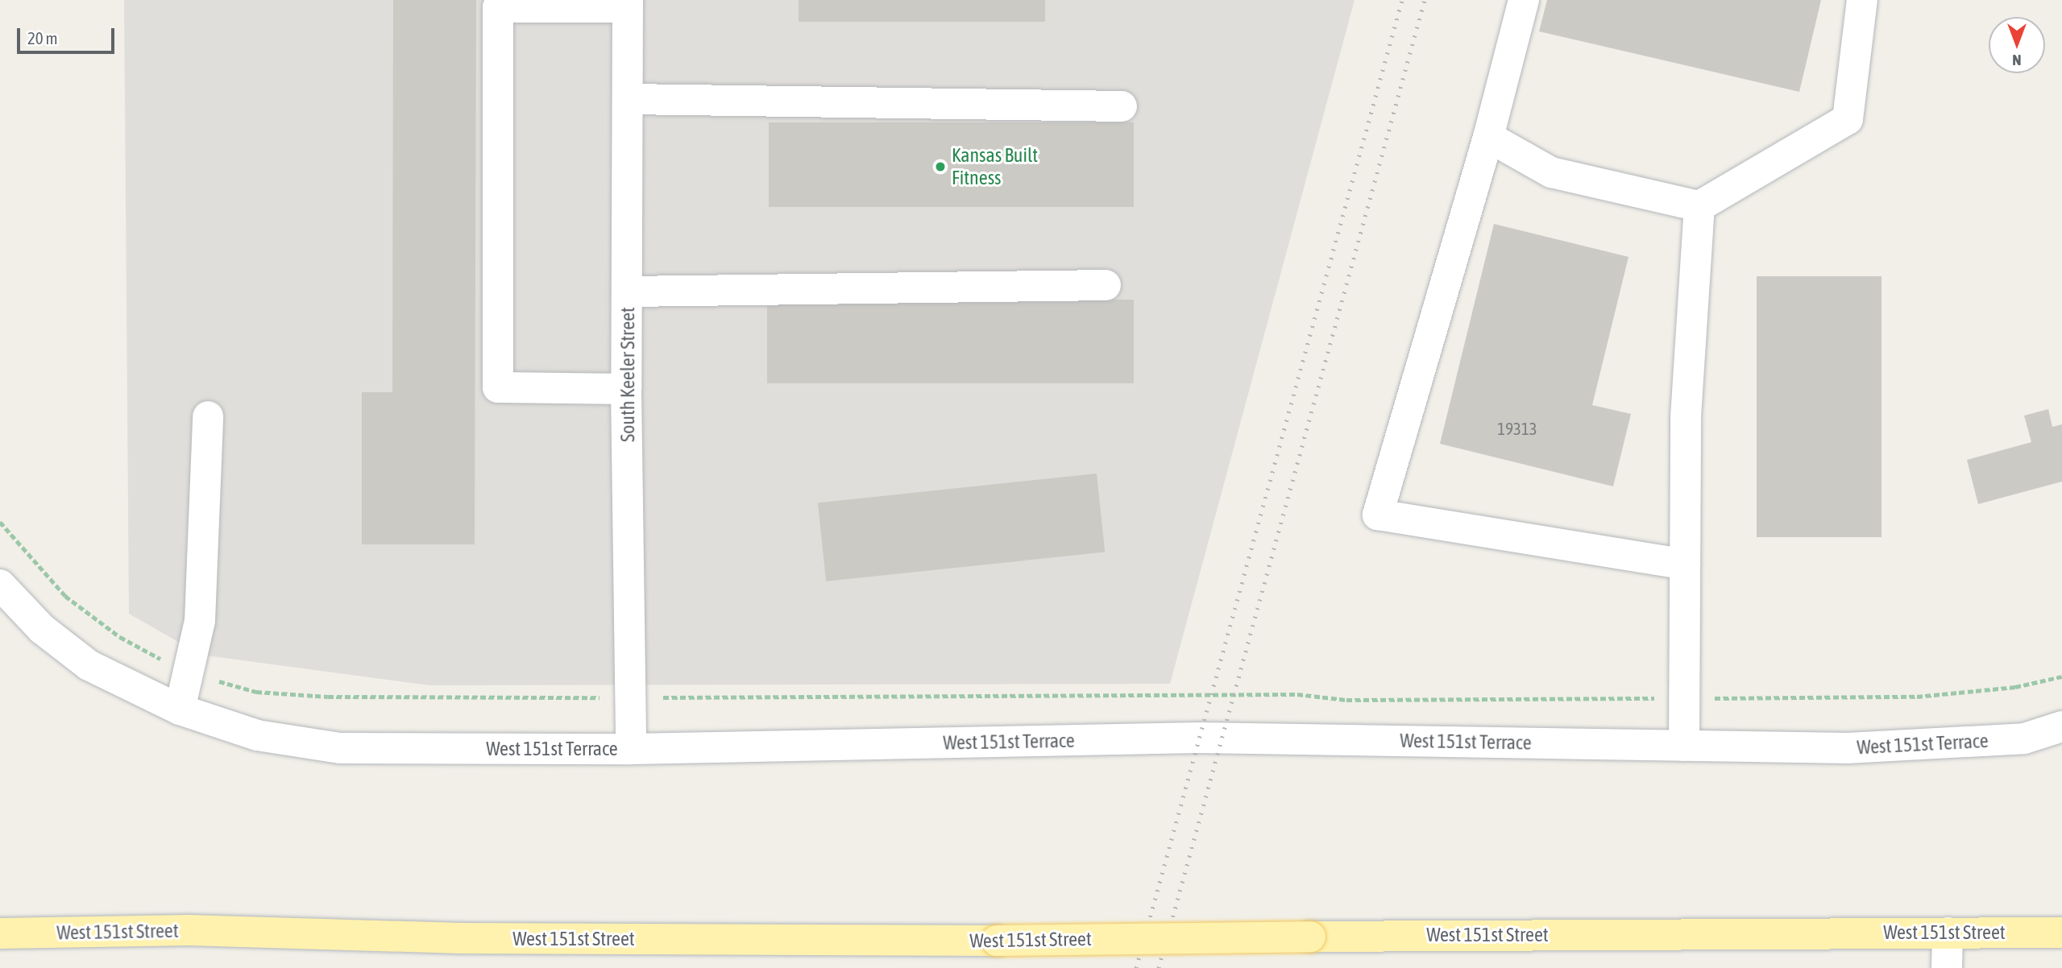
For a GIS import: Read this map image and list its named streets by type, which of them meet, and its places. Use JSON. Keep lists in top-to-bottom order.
{
  "streets": {
    "main road": ["West 151st Street"],
    "street": ["South Keeler Street", "West 151st Terrace"]
  },
  "crossings": [
    ["South Keeler Street", "West 151st Terrace"]
  ],
  "places": ["Kansas Built Fitness"],
  "house_numbers": ["19313"],
  "scale_bar": "20 m",
  "north": "bottom"
}
